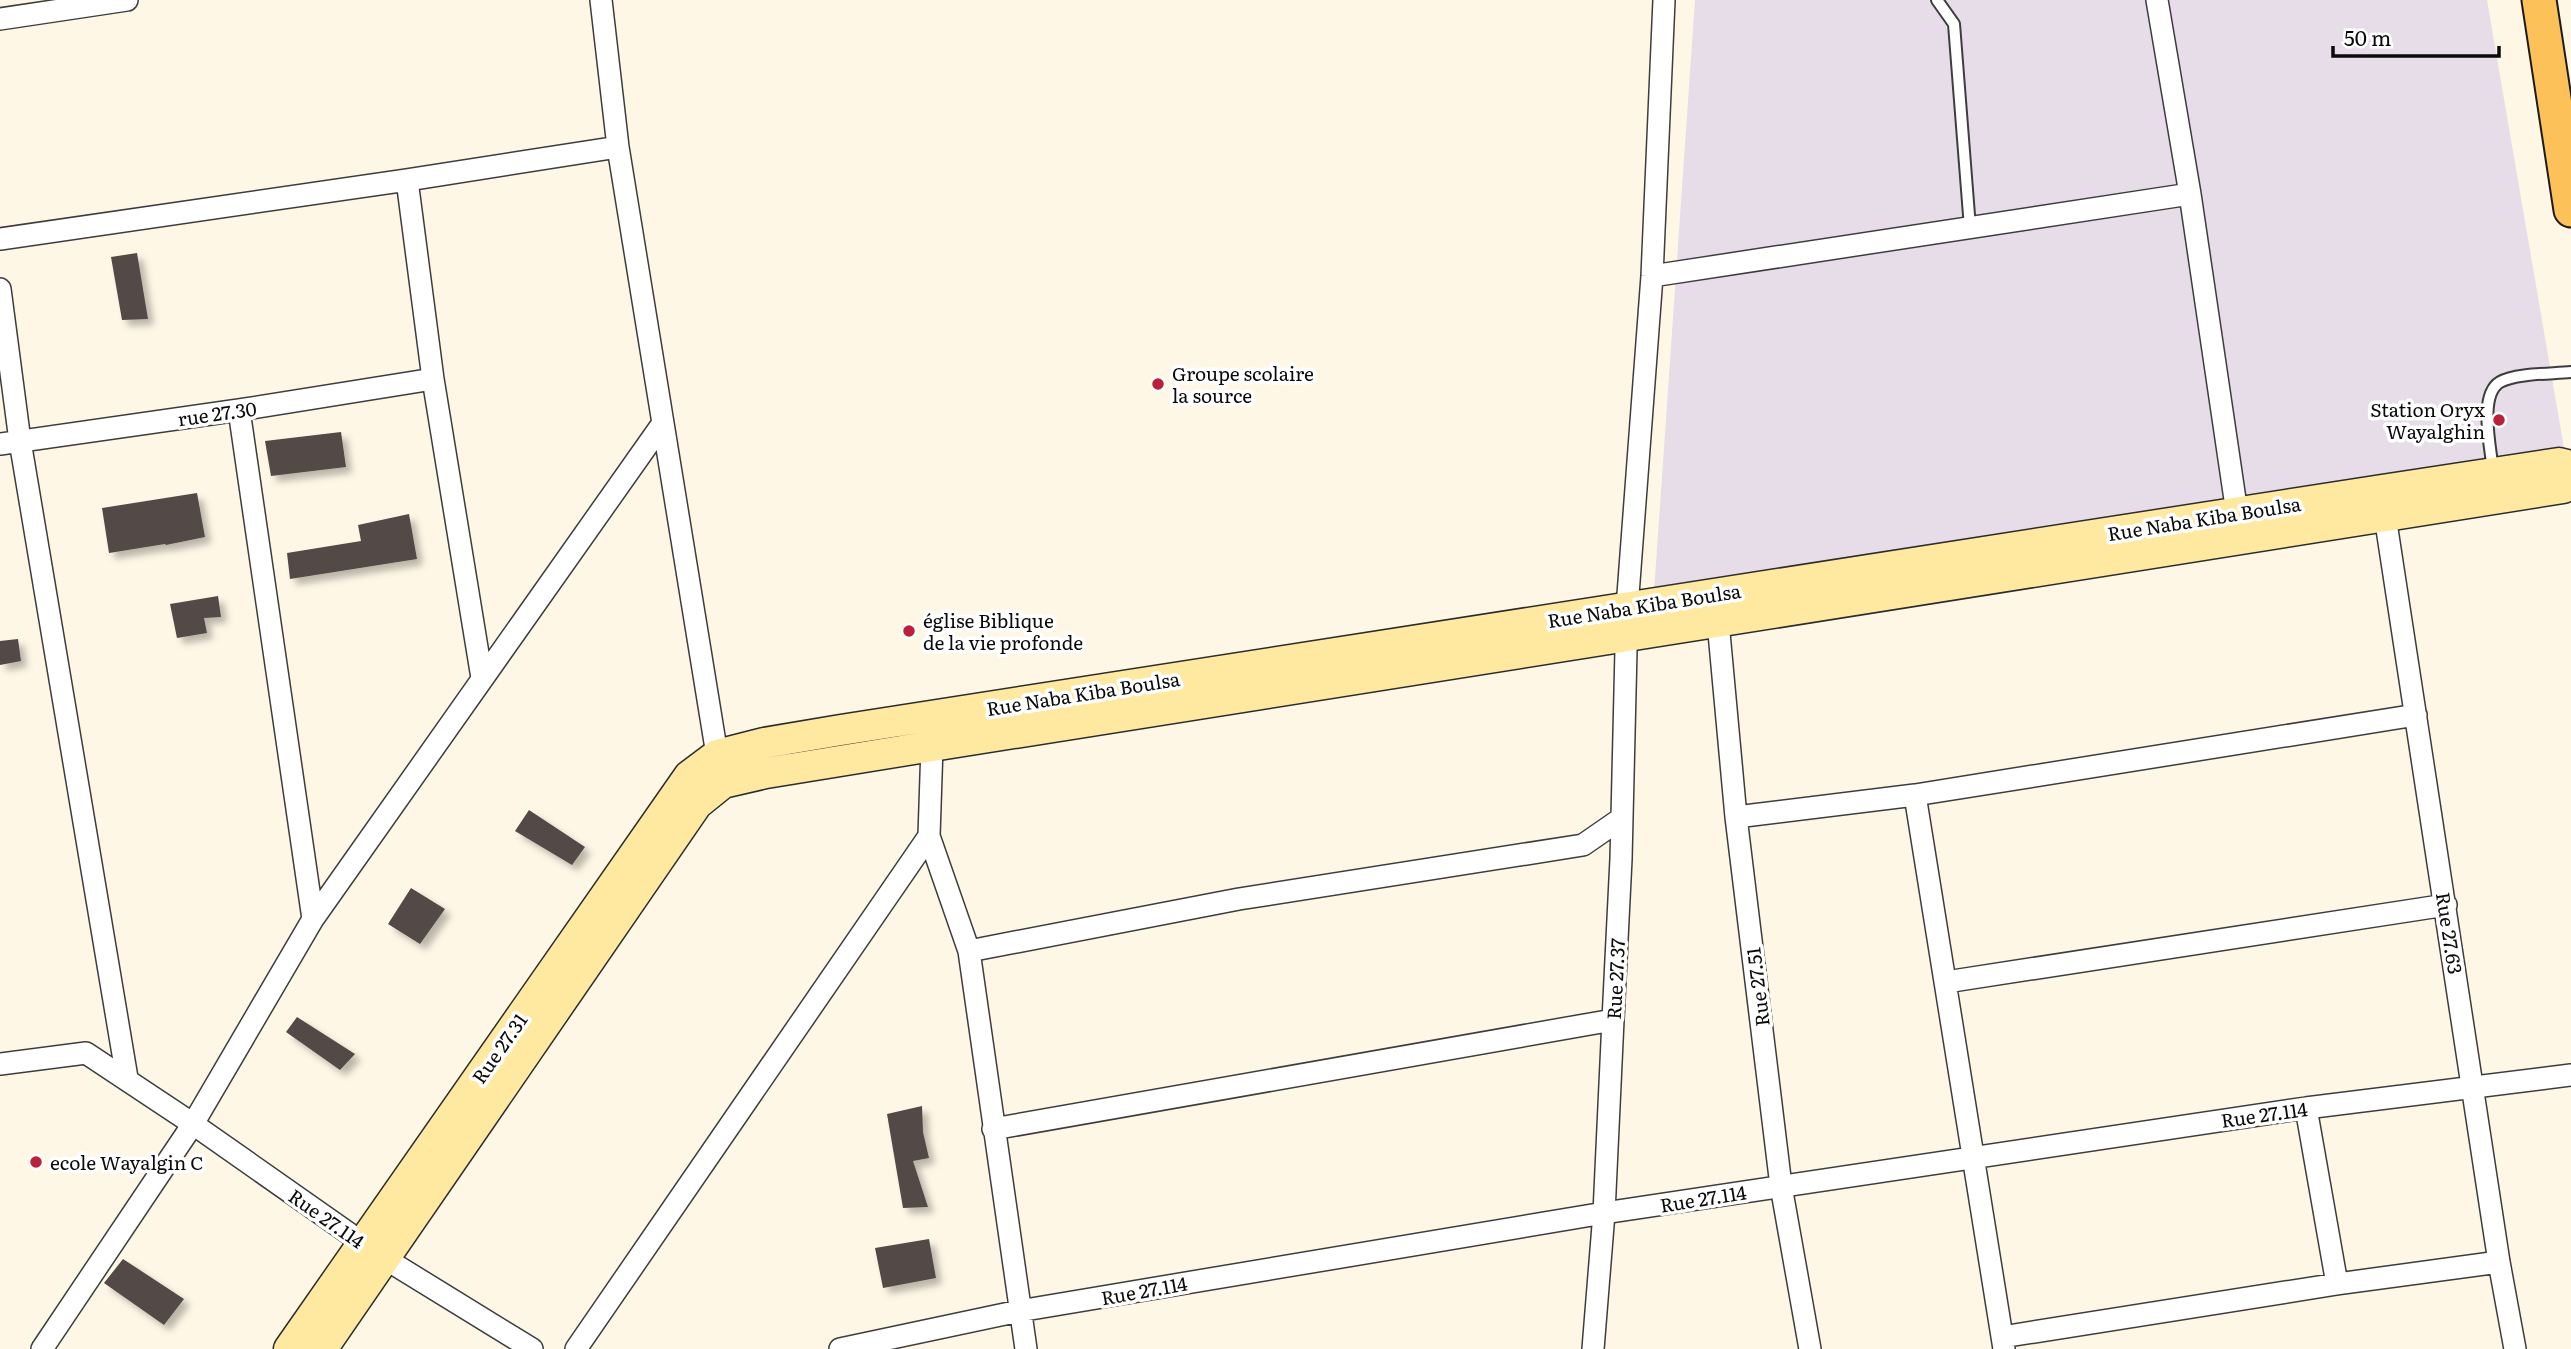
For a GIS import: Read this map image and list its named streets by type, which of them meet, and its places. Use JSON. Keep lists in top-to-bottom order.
{
  "streets": {
    "street": [
      "rue 27.30",
      "Rue Naba Kiba Boulsa",
      "Rue 27.63",
      "Rue 27.37",
      "Rue 27.51",
      "Rue 27.31",
      "Rue 27.114"
    ]
  },
  "crossings": [
    ["Rue Naba Kiba Boulsa", "Rue 27.63"],
    ["Rue Naba Kiba Boulsa", "Rue 27.37"],
    ["Rue Naba Kiba Boulsa", "Rue 27.51"],
    ["Rue Naba Kiba Boulsa", "Rue 27.31"],
    ["Rue 27.63", "Rue 27.114"],
    ["Rue 27.37", "Rue 27.114"],
    ["Rue 27.51", "Rue 27.114"],
    ["Rue 27.31", "Rue 27.114"]
  ],
  "places": [
    "Groupe scolaire la source",
    "Station Oryx Wayalghin",
    "église Biblique de la vie profonde",
    "ecole Wayalgin C"
  ],
  "scale_bar": "50 m"
}
